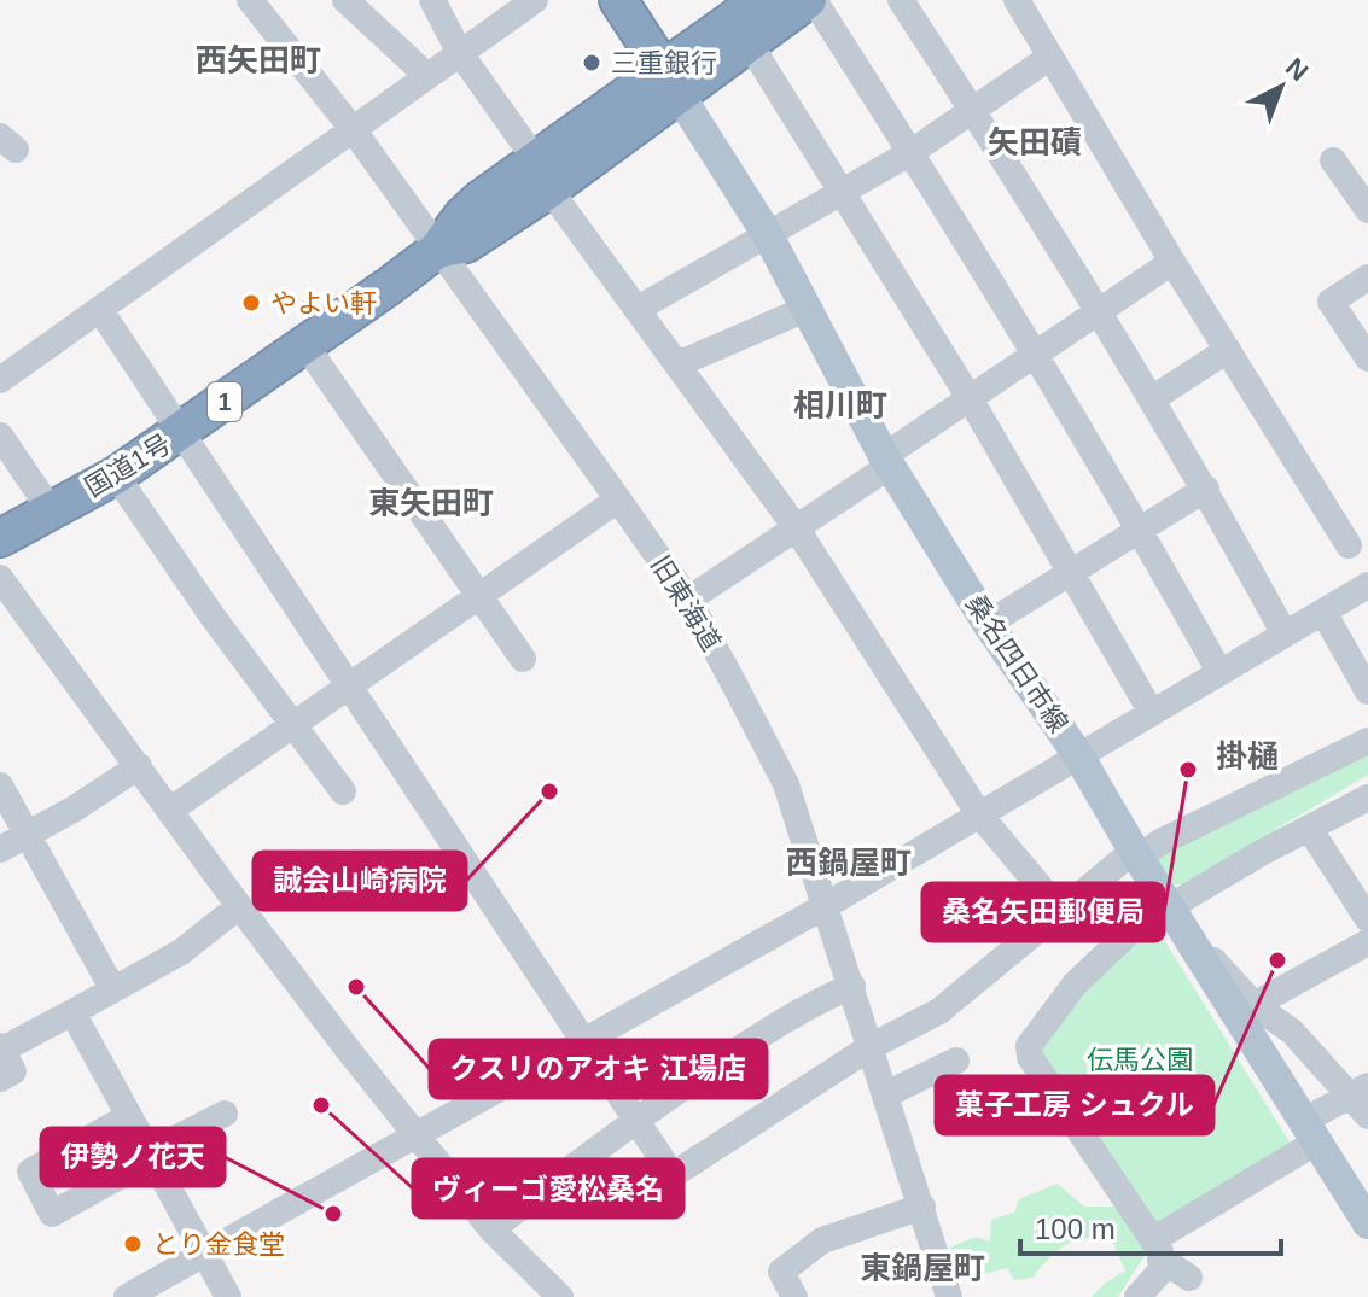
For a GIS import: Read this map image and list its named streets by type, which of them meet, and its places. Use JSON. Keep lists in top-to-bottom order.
{
  "streets": {
    "highway": ["1", "国道1号"],
    "main road": ["桑名四日市線"],
    "street": ["旧東海道"]
  },
  "crossings": [
    ["国道1号", "旧東海道"],
    ["国道1号", "桑名四日市線"]
  ],
  "districts": [
    "西矢田町",
    "矢田磧",
    "相川町",
    "東矢田町",
    "掛樋",
    "西鍋屋町",
    "東鍋屋町"
  ],
  "parks": ["伝馬公園"],
  "places": [
    "三重銀行",
    "やよい軒",
    "桑名矢田郵便局",
    "誠会山崎病院",
    "菓子工房 シュクル",
    "クスリのアオキ 江場店",
    "ヴィーゴ愛松桑名",
    "伊勢ノ花天",
    "とり金食堂"
  ],
  "scale_bar": "100 m",
  "north": "top right"
}
